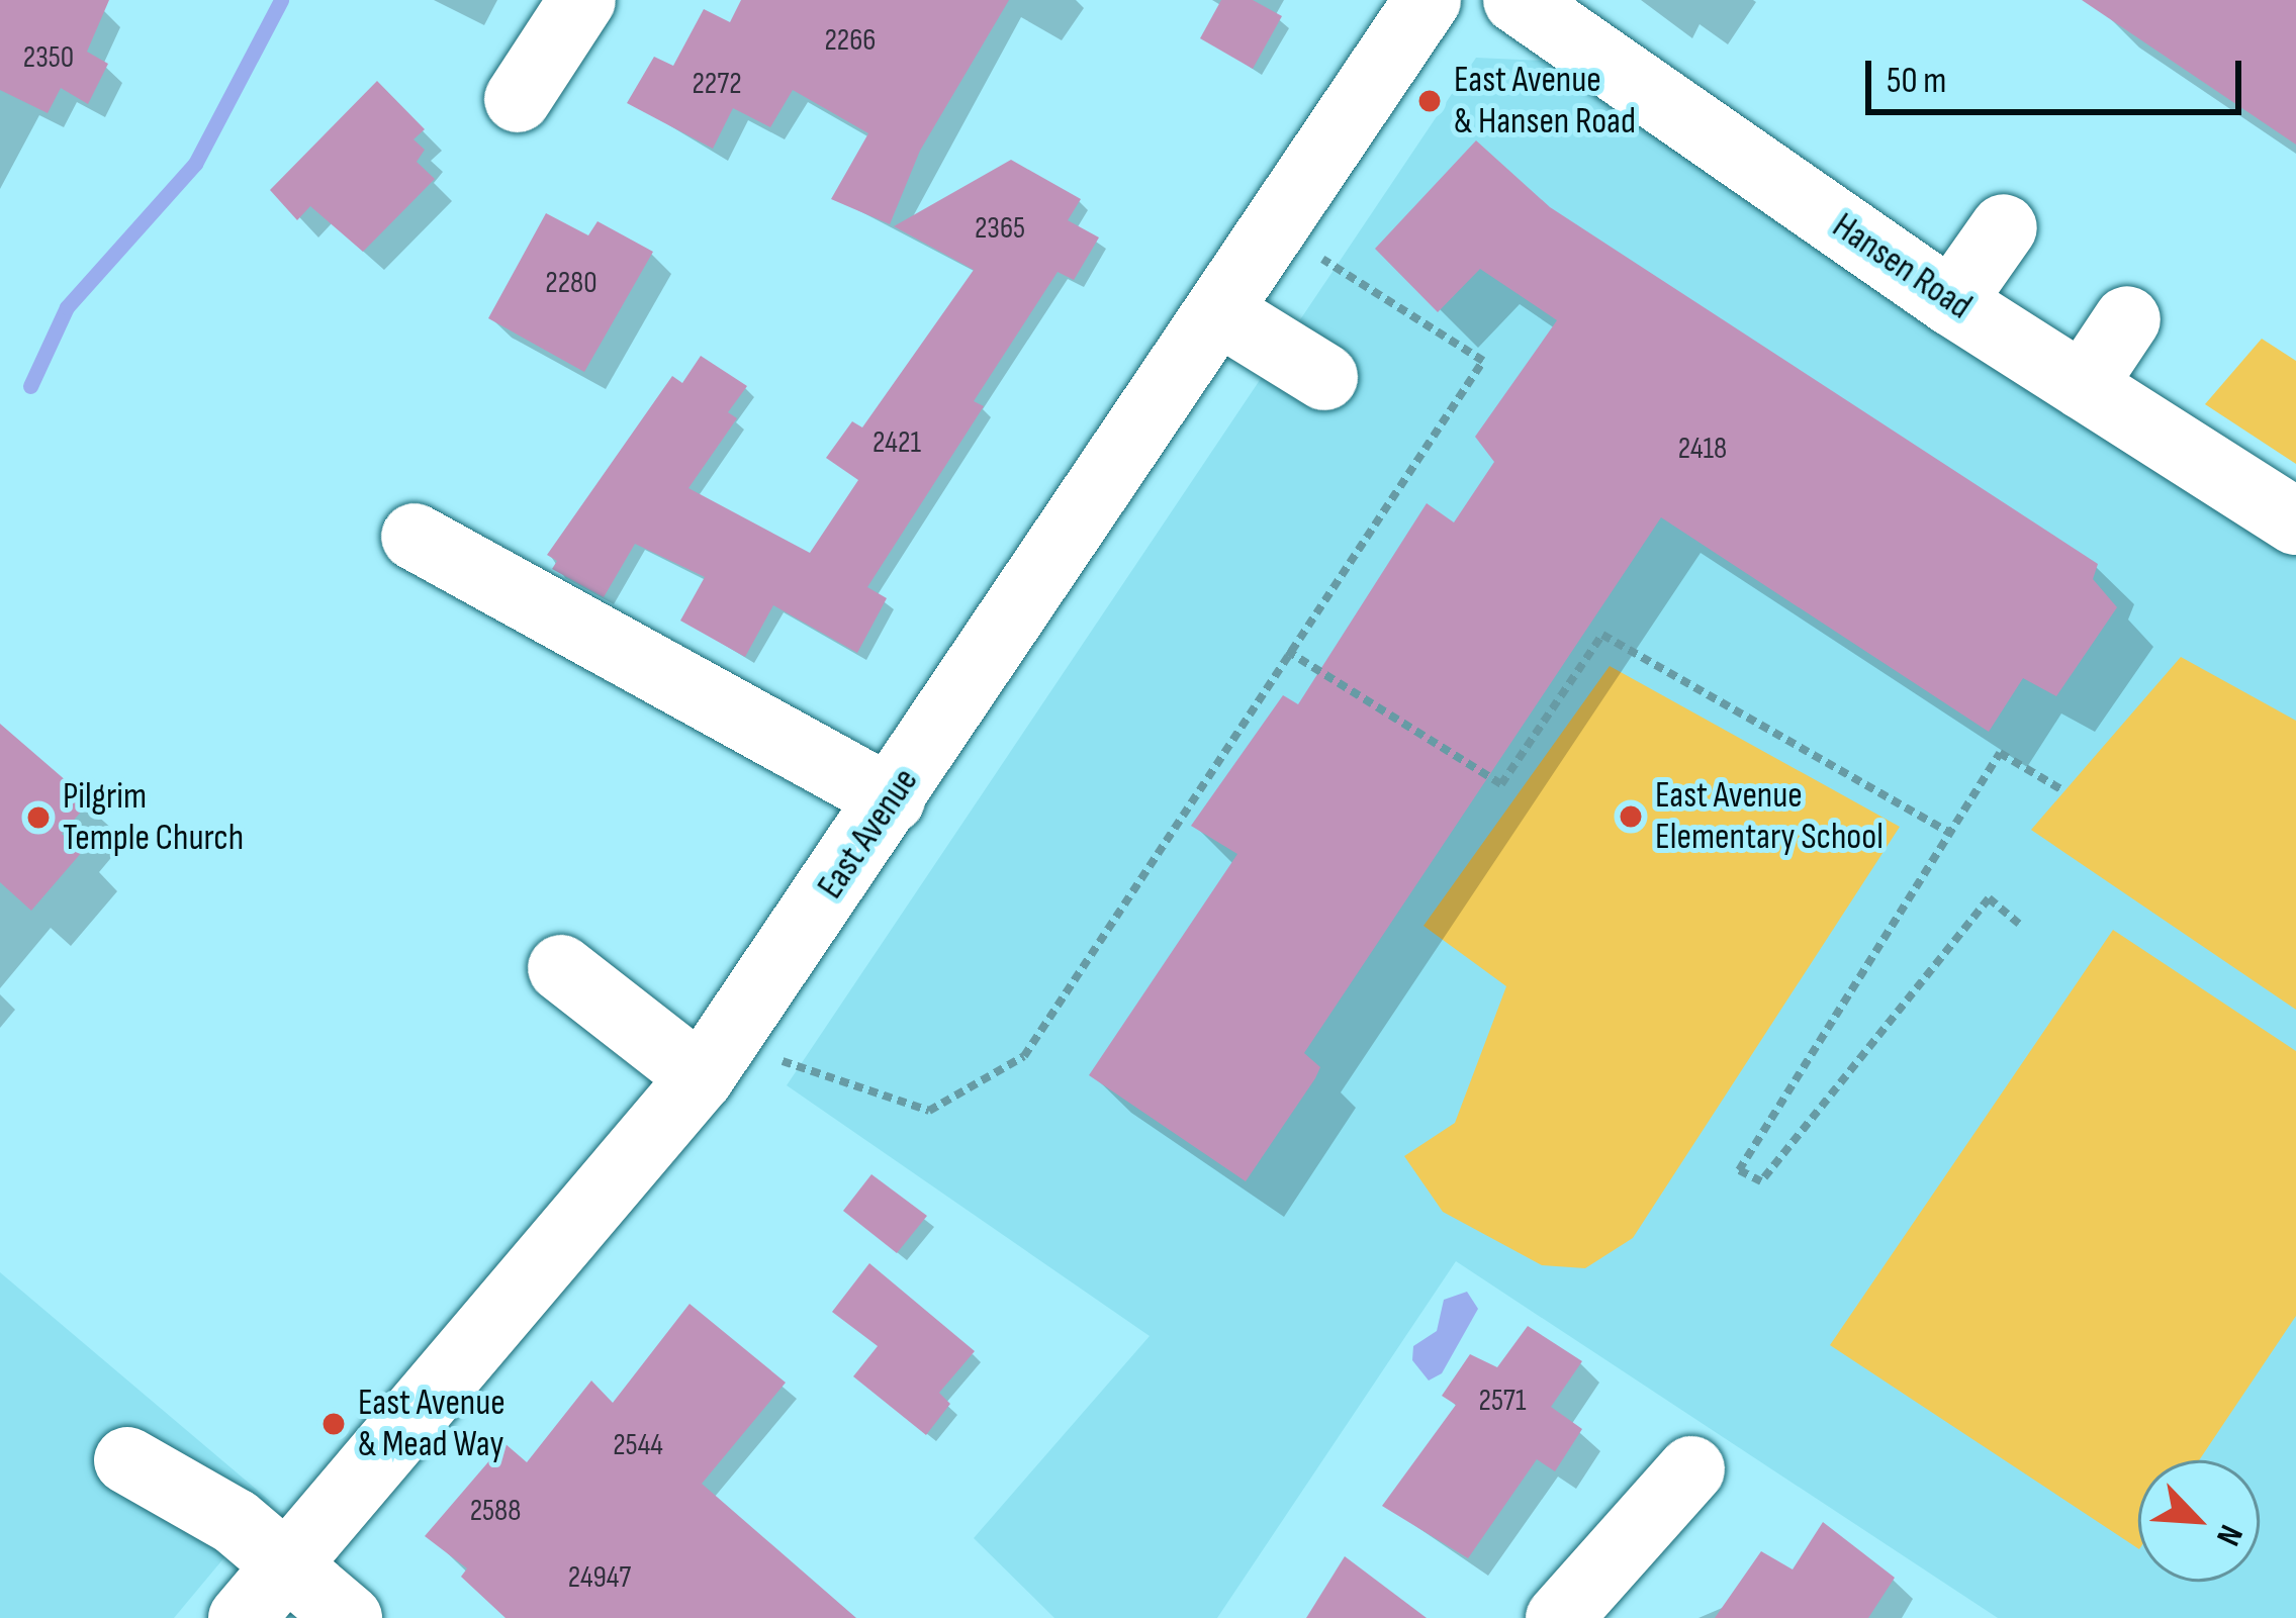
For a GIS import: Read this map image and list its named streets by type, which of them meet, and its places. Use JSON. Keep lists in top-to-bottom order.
{
  "streets": {
    "street": ["Hansen Road", "East Avenue"]
  },
  "places": [
    "East Avenue & Hansen Road",
    "East Avenue Elementary School",
    "Pilgrim Temple Church",
    "East Avenue & Mead Way"
  ],
  "house_numbers": [
    "2266",
    "2350",
    "2272",
    "2365",
    "2280",
    "2421",
    "2418",
    "2571",
    "2544",
    "2588",
    "24947"
  ],
  "scale_bar": "50 m",
  "north": "bottom right"
}
